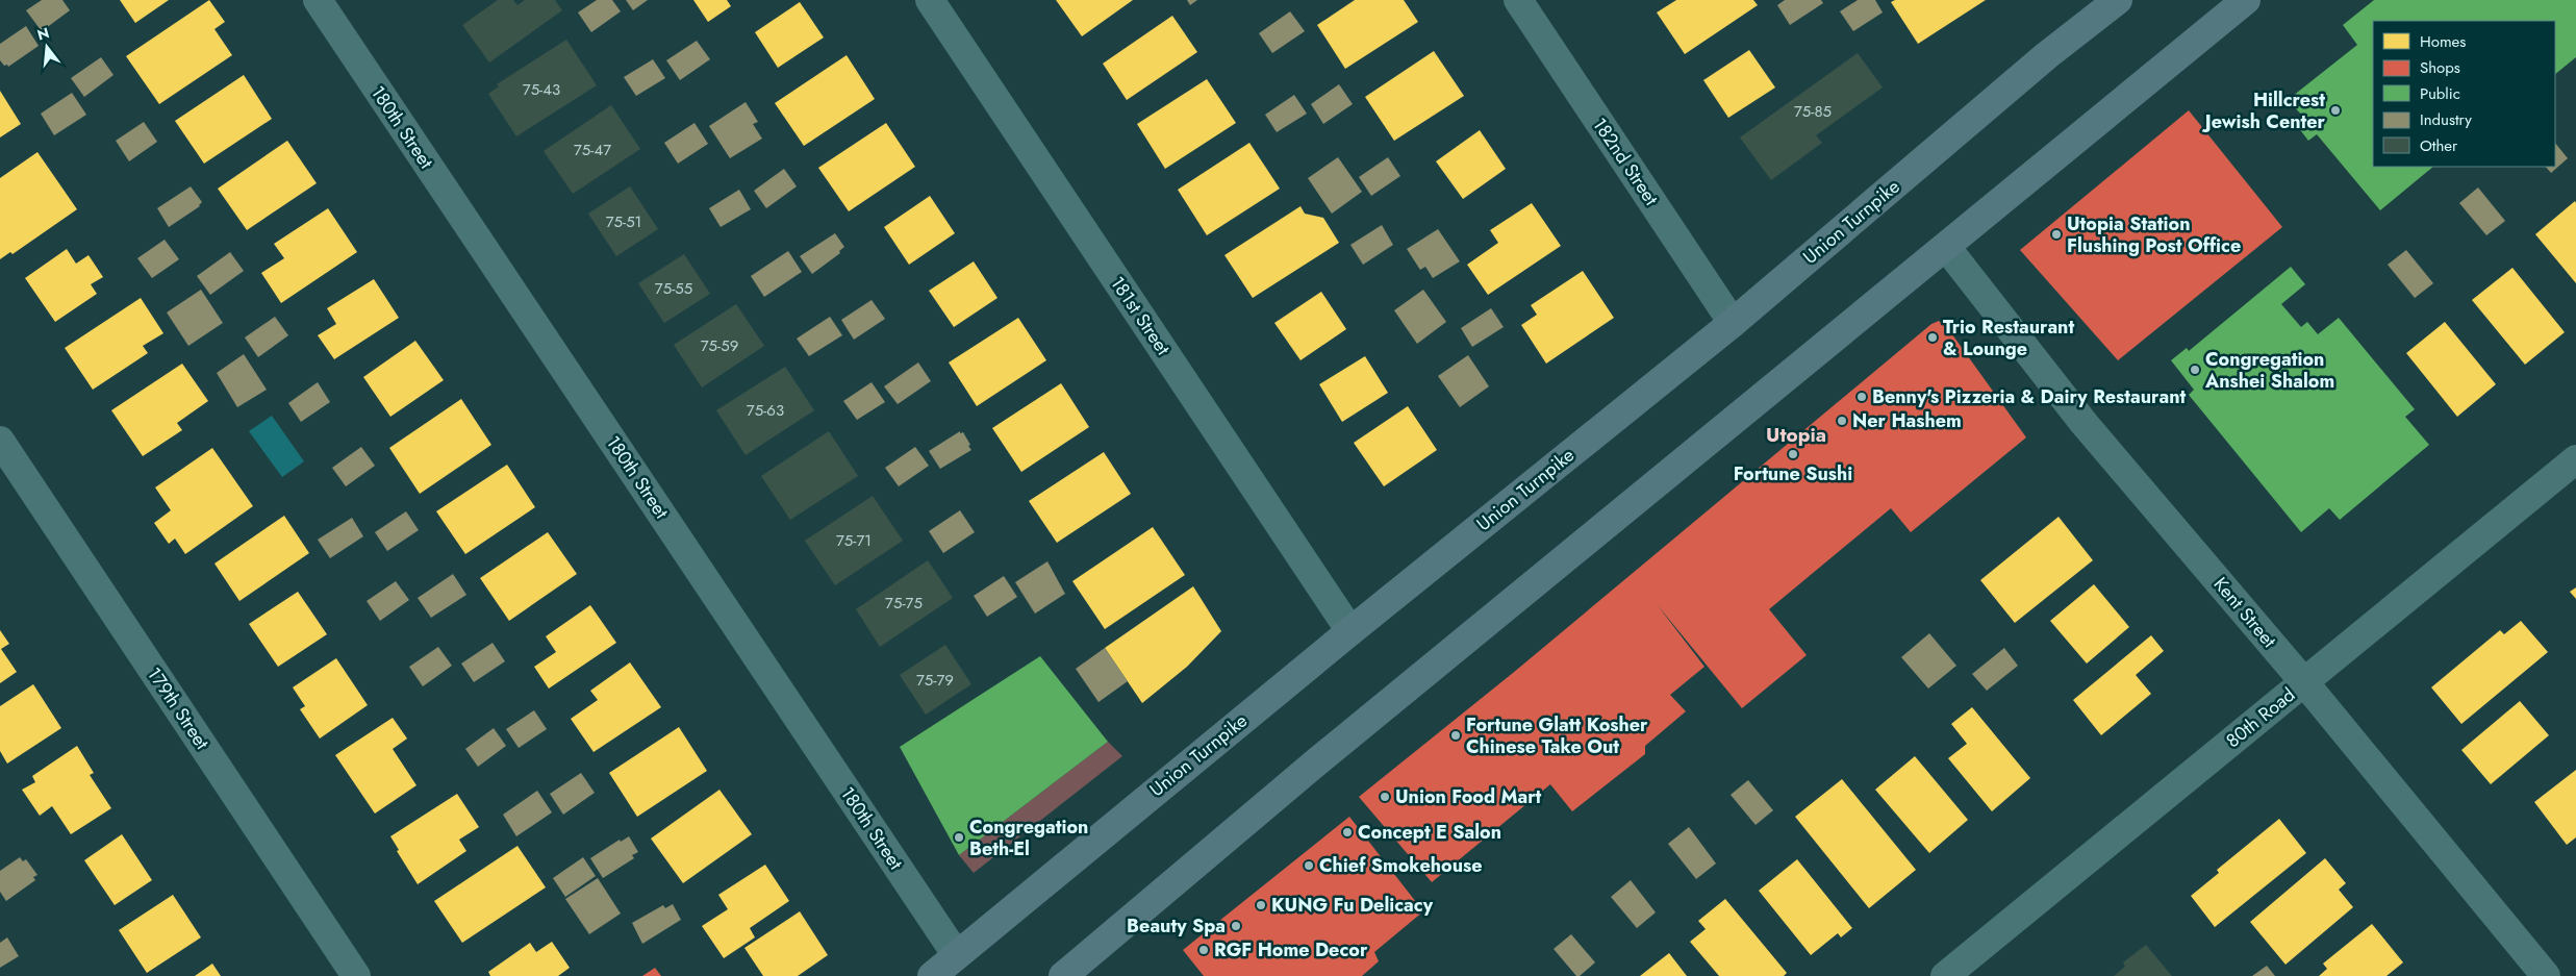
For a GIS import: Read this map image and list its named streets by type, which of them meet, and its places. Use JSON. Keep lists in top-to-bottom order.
{
  "streets": {
    "main road": ["Union Turnpike"],
    "street": [
      "180th Street",
      "182nd Street",
      "181st Street",
      "Kent Street",
      "179th Street",
      "80th Road"
    ]
  },
  "crossings": [
    ["180th Street", "Union Turnpike"],
    ["182nd Street", "Union Turnpike"],
    ["Union Turnpike", "181st Street"],
    ["Kent Street", "80th Road"]
  ],
  "districts": ["Utopia"],
  "places": [
    "Hillcrest Jewish Center",
    "Utopia Station Flushing Post Office",
    "Trio Restaurant & Lounge",
    "Congregation Anshei Shalom",
    "Benny's Pizzeria & Dairy Restaurant",
    "Ner Hashem",
    "Fortune Sushi",
    "Fortune Glatt Kosher Chinese Take Out",
    "Union Food Mart",
    "Concept E Salon",
    "Congregation Beth-El",
    "Chief Smokehouse",
    "KUNG Fu Delicacy",
    "Beauty Spa",
    "RGF Home Decor"
  ],
  "house_numbers": [
    "75-43",
    "75-85",
    "75-47",
    "75-51",
    "75-55",
    "75-59",
    "75-63",
    "75-71",
    "75-75",
    "75-79"
  ],
  "legend": [
    "Homes",
    "Shops",
    "Public",
    "Industry",
    "Other"
  ],
  "north": "top"
}
